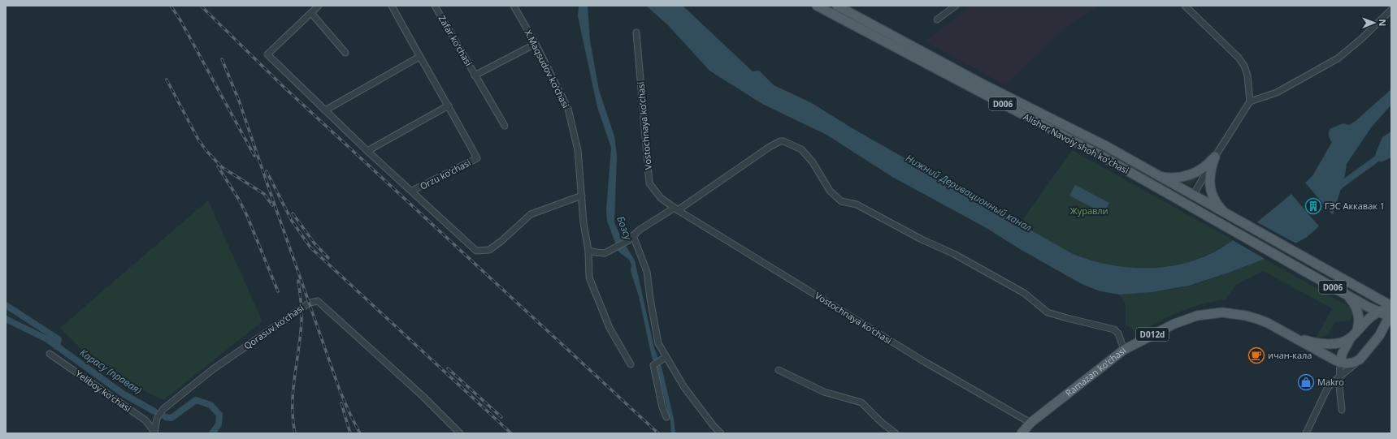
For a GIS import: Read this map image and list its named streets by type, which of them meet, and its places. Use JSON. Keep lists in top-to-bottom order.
{
  "streets": {
    "main road": [
      "D006",
      "Alisher Navoiy shoh koʻchasi",
      "D012d",
      "Ramazan ko‘chasi"
    ],
    "street": [
      "Zafar ko‘chasi",
      "X.Maqsudov ko‘chasi",
      "Vostochnaya ko‘chasi",
      "Orzu ko‘chasi",
      "Qorasuv ko‘chasi",
      "Yeliboy ko‘chasi"
    ]
  },
  "crossings": [
    ["Zafar ko‘chasi", "X.Maqsudov ko‘chasi"],
    ["D006", "Alisher Navoiy shoh koʻchasi"],
    ["Vostochnaya ko‘chasi", "Ramazan ko‘chasi"],
    ["Qorasuv ko‘chasi", "Yeliboy ko‘chasi"],
    ["D012d", "Ramazan ko‘chasi"]
  ],
  "water": ["Нижний Деривационный канал", "Бозсу", "Карасу (правая)"],
  "parks": ["Журавли"],
  "places": {
    "building": ["ГЭС Аккавак 1"],
    "cafe": ["ичан-кала"],
    "shop": ["Makro"]
  },
  "north": "right"
}
